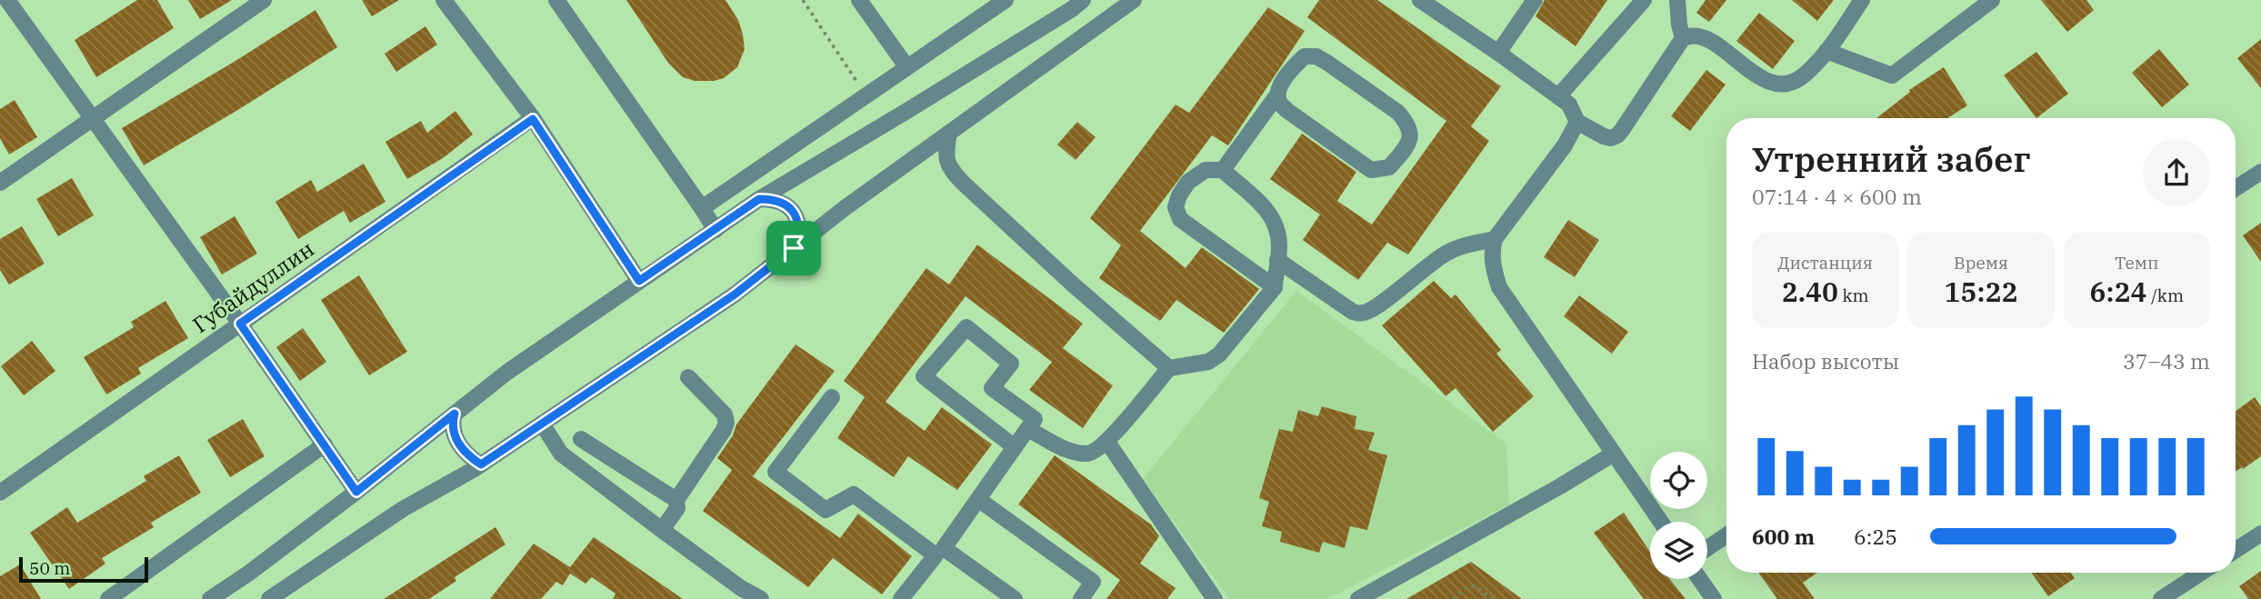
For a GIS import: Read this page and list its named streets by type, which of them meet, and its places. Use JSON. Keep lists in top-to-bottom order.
{
  "streets": {
    "street": ["Губайдуллин"]
  },
  "scale_bar": "50 m",
  "page": {
    "heading": ["Утренний забег", "07:14 · 4 × 600 m"],
    "stats": [
      ["Дистанция", "2.40 km"],
      ["Время", "15:22"],
      ["Темп", "6:24 /km"]
    ],
    "chart": ["Набор высоты", "37–43 m"],
    "list": [
      {
        "name": "600 m",
        "note": "6:25"
      }
    ],
    "scale": "50 m"
  }
}
